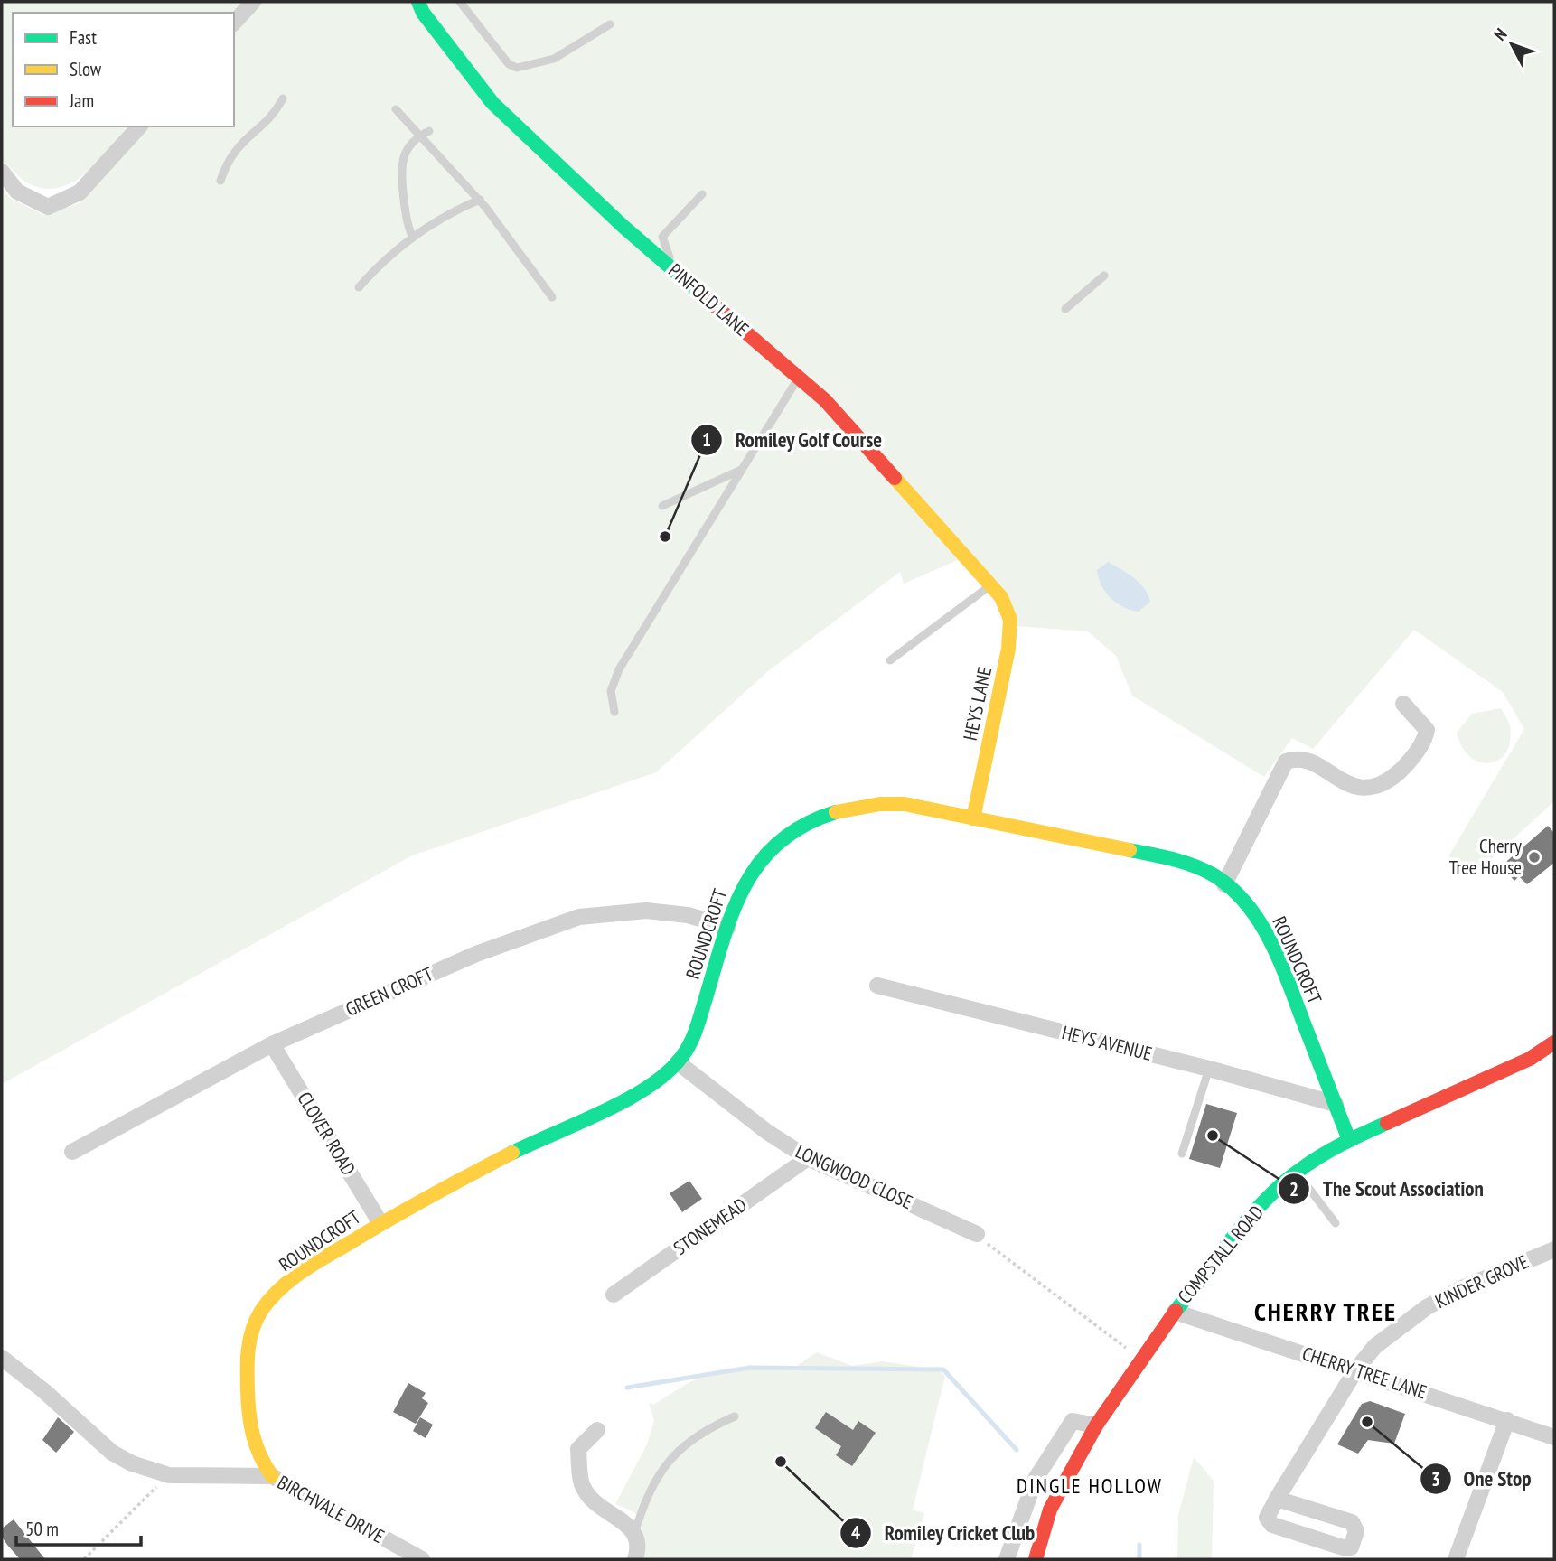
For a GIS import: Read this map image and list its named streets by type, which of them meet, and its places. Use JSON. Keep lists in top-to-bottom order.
{
  "streets": {
    "street": [
      "PINFOLD LANE",
      "HEYS LANE",
      "ROUNDCROFT",
      "GREEN CROFT",
      "HEYS AVENUE",
      "CLOVER ROAD",
      "LONGWOOD CLOSE",
      "STONEMEAD",
      "COMPSTALL ROAD",
      "KINDER GROVE",
      "CHERRY TREE LANE",
      "BIRCHVALE DRIVE"
    ]
  },
  "crossings": [
    ["PINFOLD LANE", "HEYS LANE"],
    ["HEYS LANE", "ROUNDCROFT"],
    ["ROUNDCROFT", "GREEN CROFT"],
    ["ROUNDCROFT", "HEYS AVENUE"],
    ["ROUNDCROFT", "CLOVER ROAD"],
    ["ROUNDCROFT", "LONGWOOD CLOSE"],
    ["ROUNDCROFT", "COMPSTALL ROAD"],
    ["ROUNDCROFT", "BIRCHVALE DRIVE"],
    ["GREEN CROFT", "CLOVER ROAD"],
    ["LONGWOOD CLOSE", "STONEMEAD"],
    ["COMPSTALL ROAD", "CHERRY TREE LANE"],
    ["KINDER GROVE", "CHERRY TREE LANE"]
  ],
  "districts": ["CHERRY TREE", "DINGLE HOLLOW"],
  "places": [
    "Romiley Golf Course",
    "Cherry Tree House",
    "The Scout Association",
    "One Stop",
    "Romiley Cricket Club"
  ],
  "legend": ["Fast", "Slow", "Jam"],
  "scale_bar": "50 m",
  "north": "top left"
}
